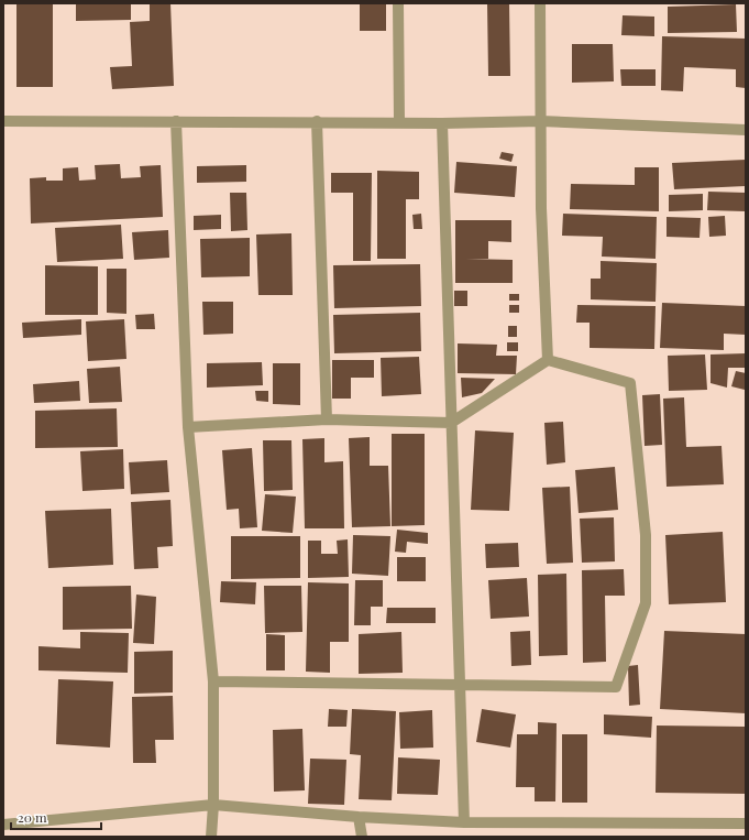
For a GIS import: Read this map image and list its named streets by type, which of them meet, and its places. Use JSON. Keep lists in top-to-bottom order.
{
  "scale_bar": "20 m"
}
